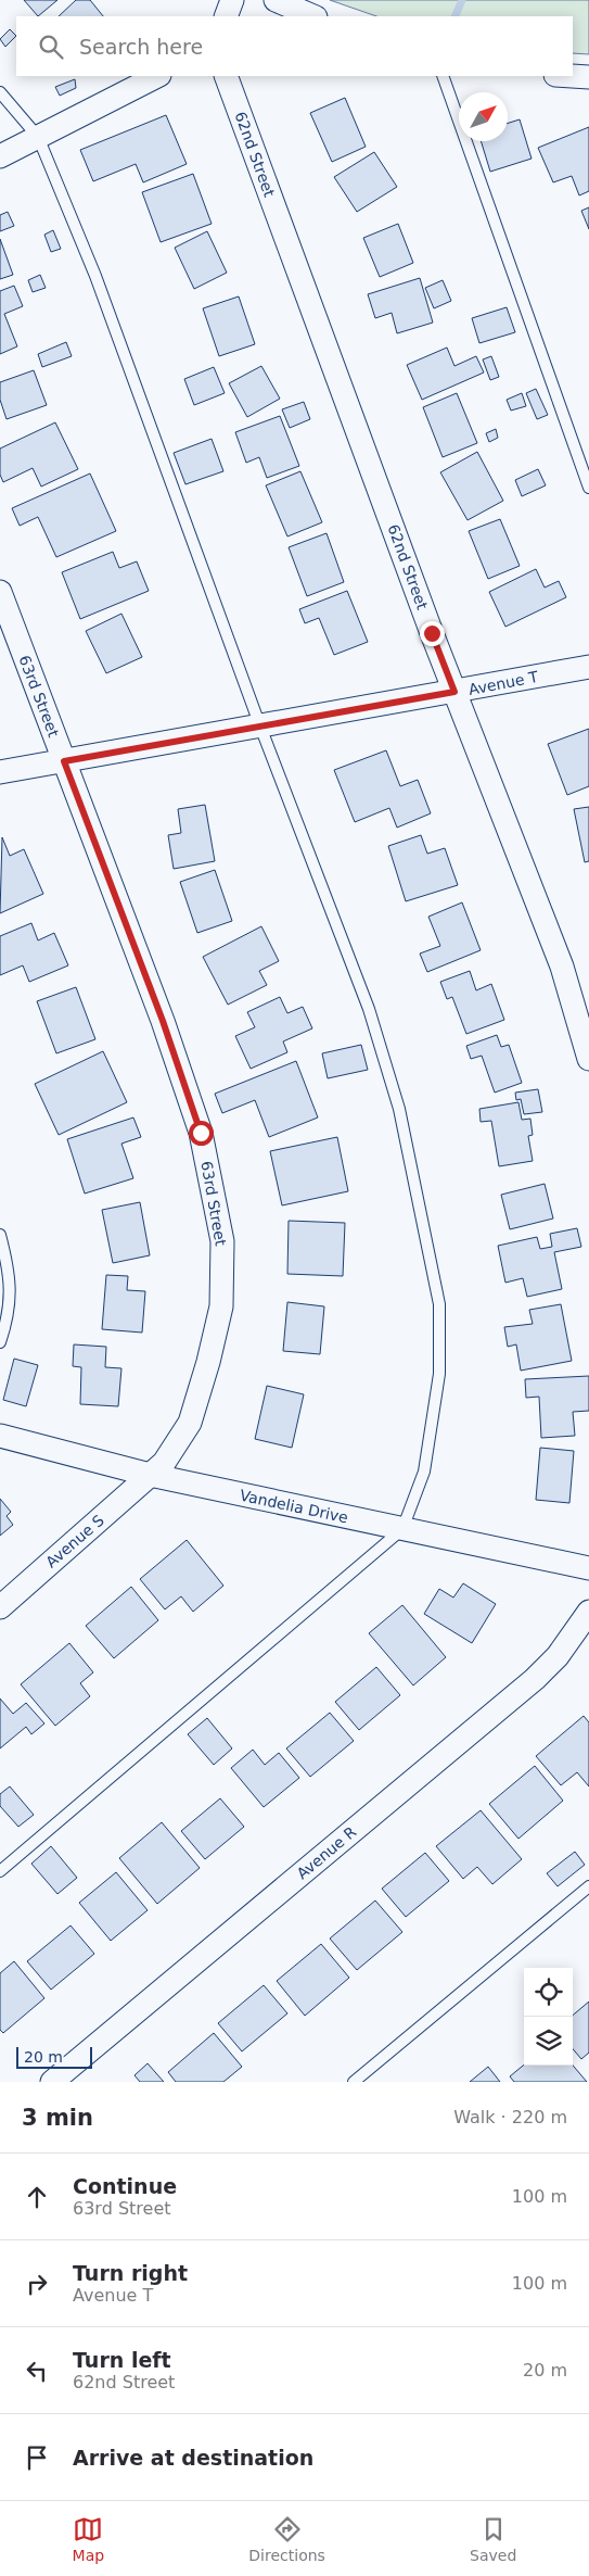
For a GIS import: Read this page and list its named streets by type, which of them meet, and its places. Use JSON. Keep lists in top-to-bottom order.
{
  "streets": {
    "street": [
      "62nd Street",
      "Avenue T",
      "63rd Street",
      "Vandelia Drive",
      "Avenue S",
      "Avenue R"
    ]
  },
  "crossings": [
    ["62nd Street", "Avenue T"],
    ["Avenue T", "63rd Street"],
    ["63rd Street", "Vandelia Drive"],
    ["63rd Street", "Avenue S"],
    ["Vandelia Drive", "Avenue S"]
  ],
  "scale_bar": "20 m",
  "north": "top right",
  "page": {
    "search": "Search here",
    "scale": "20 m",
    "heading": ["3 min", "Walk · 220 m"],
    "list": [
      ["Continue", "63rd Street", "100 m"],
      ["Turn right", "Avenue T", "100 m"],
      ["Turn left", "62nd Street", "20 m"],
      "Arrive at destination"
    ],
    "nav": ["Map", "Directions", "Saved"]
  }
}
